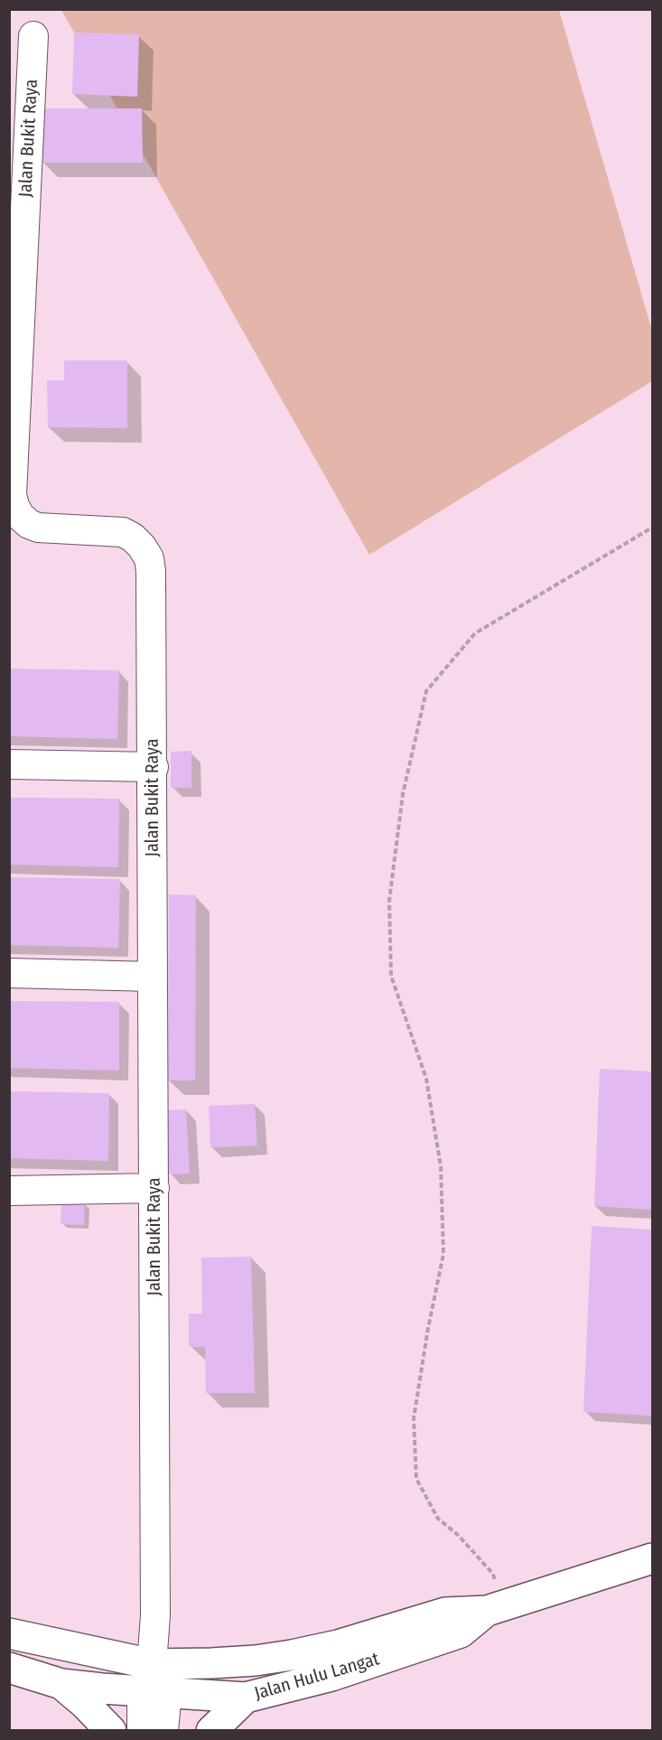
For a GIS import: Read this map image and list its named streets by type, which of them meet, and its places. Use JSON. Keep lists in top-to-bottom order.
{
  "streets": {
    "main road": ["Jalan Hulu Langat"],
    "street": ["Jalan Bukit Raya"]
  },
  "crossings": [
    ["Jalan Bukit Raya", "Jalan Hulu Langat"]
  ]
}
